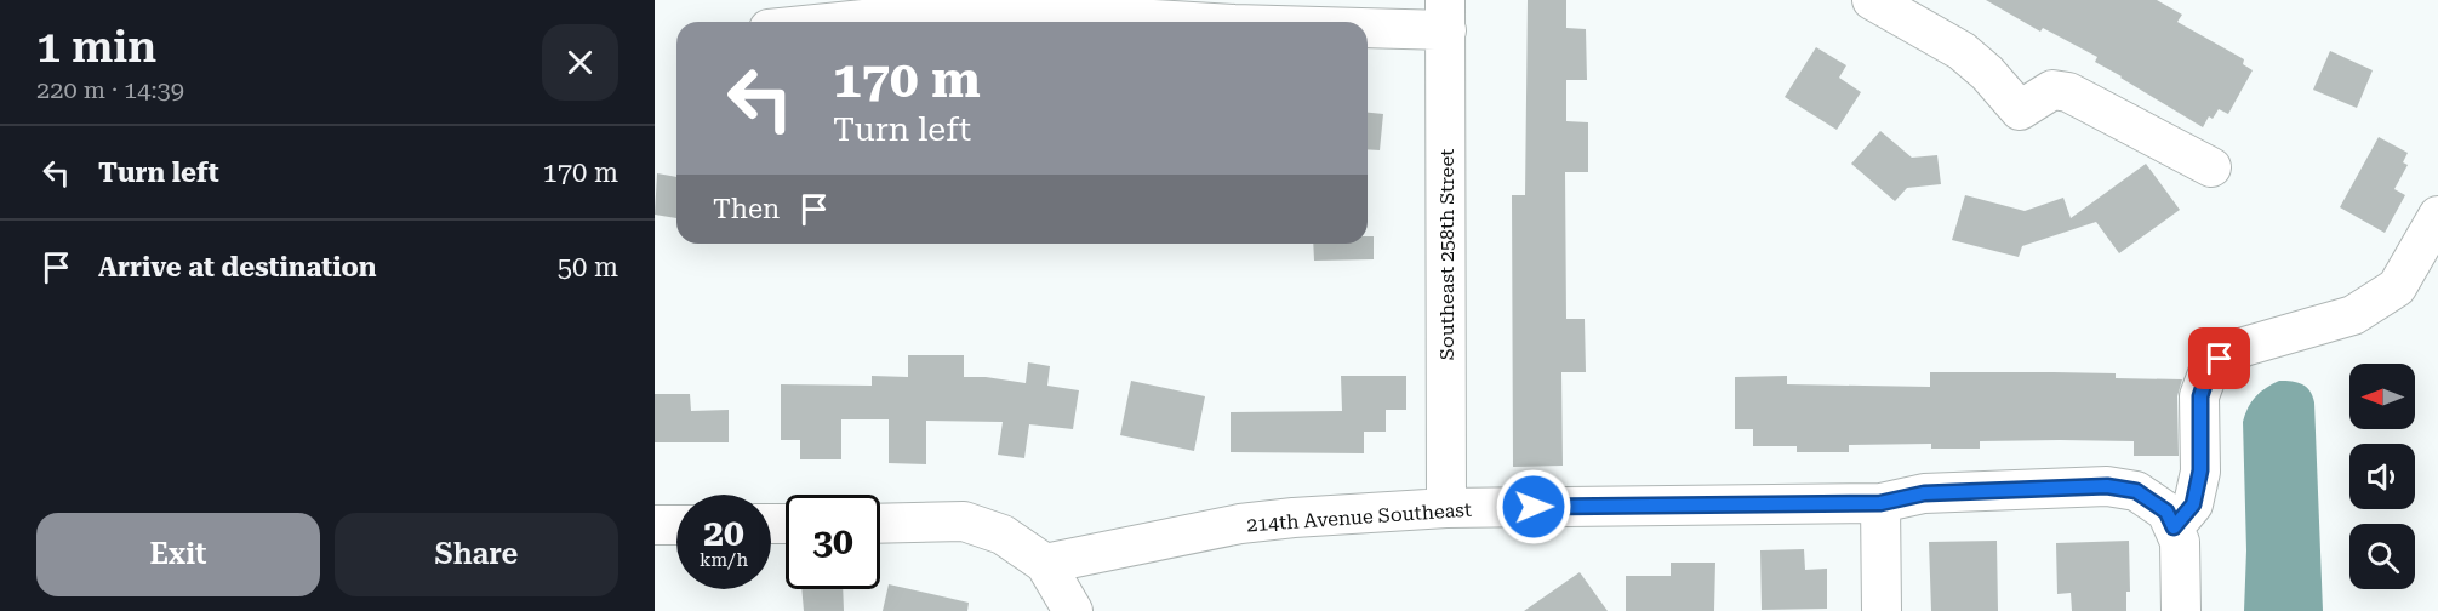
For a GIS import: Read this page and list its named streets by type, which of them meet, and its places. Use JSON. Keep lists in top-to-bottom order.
{
  "streets": {
    "street": ["Southeast 258th Street", "214th Avenue Southeast"]
  },
  "crossings": [
    ["Southeast 258th Street", "214th Avenue Southeast"]
  ],
  "north": "left",
  "page": {
    "heading": ["1 min", "220 m · 14:39"],
    "turn": ["170 m", "Turn left"],
    "list": [
      {
        "name": "Turn left",
        "value": "170 m"
      },
      {
        "name": "Arrive at destination",
        "value": "50 m"
      }
    ],
    "then": "Then",
    "speed": "20 km/h",
    "limit": "30",
    "buttons": ["Exit", "Share"]
  }
}
